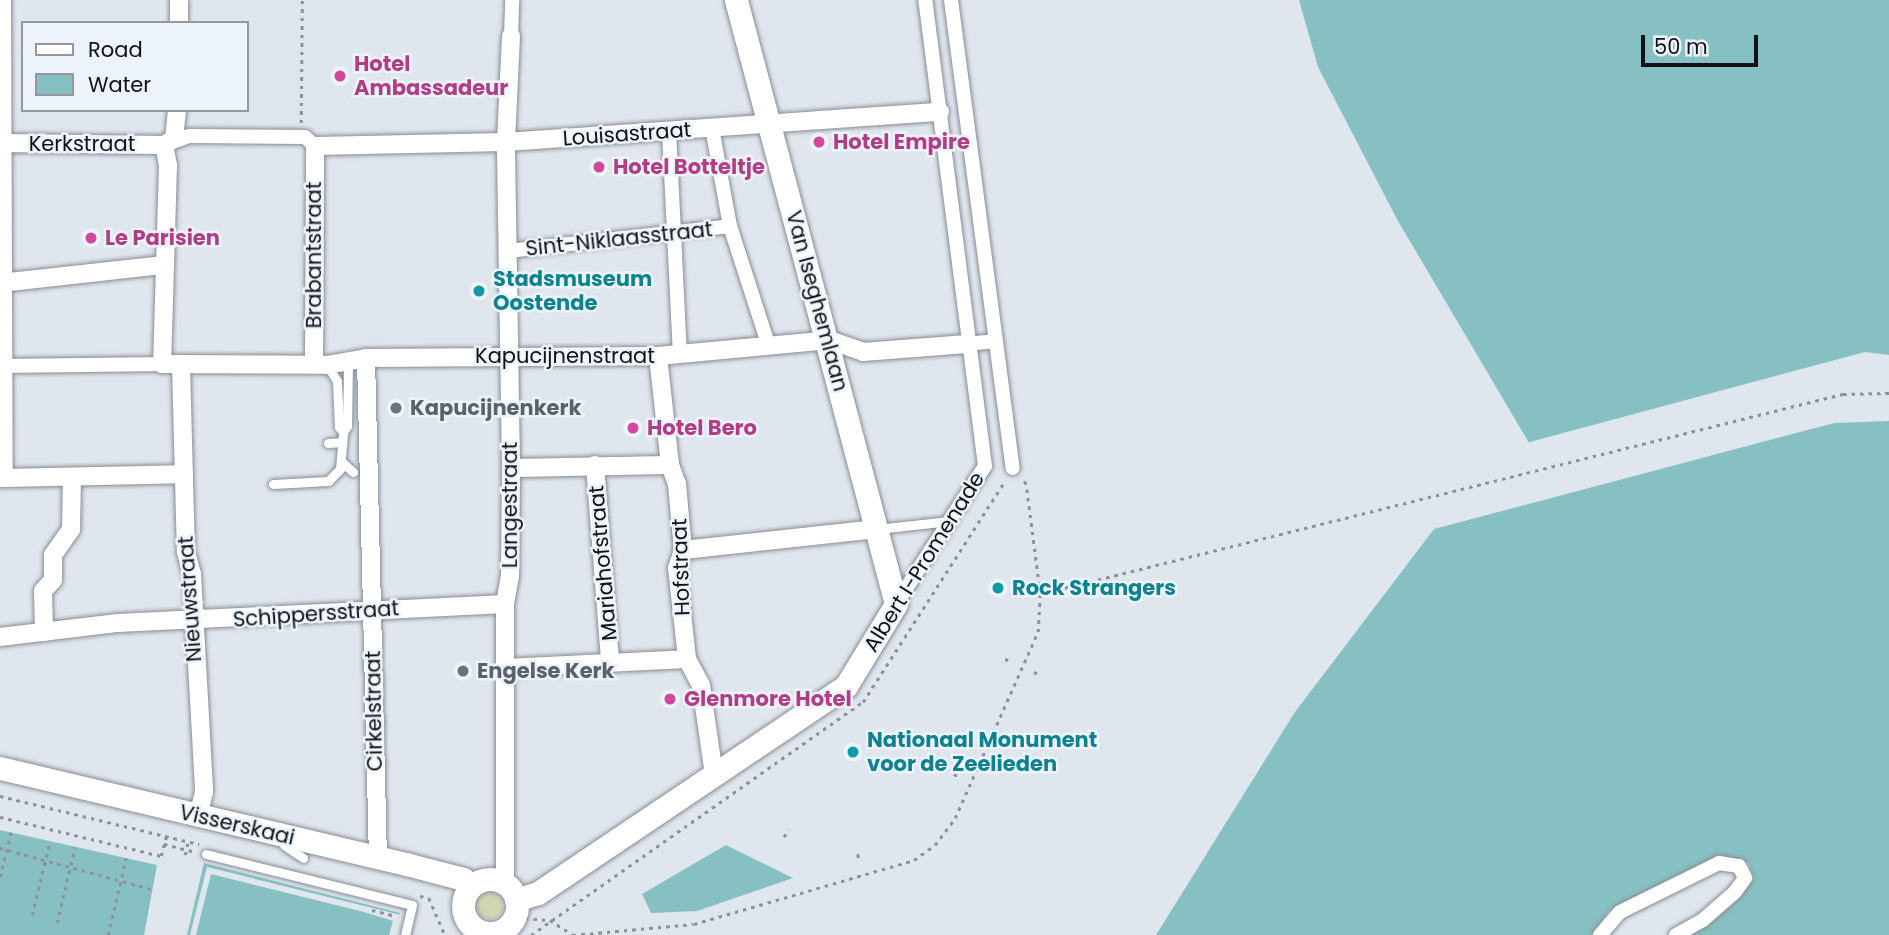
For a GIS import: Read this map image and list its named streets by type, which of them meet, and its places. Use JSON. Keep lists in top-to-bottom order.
{
  "streets": {
    "street": [
      "Louisastraat",
      "Kerkstraat",
      "Sint-Niklaasstraat",
      "Brabantstraat",
      "Van Iseghemlaan",
      "Kapucijnenstraat",
      "Langestraat",
      "Albert I-Promenade",
      "Mariahofstraat",
      "Hofstraat",
      "Nieuwstraat",
      "Schippersstraat",
      "Cirkelstraat",
      "Visserskaai"
    ]
  },
  "crossings": [
    ["Louisastraat", "Brabantstraat"],
    ["Louisastraat", "Van Iseghemlaan"],
    ["Louisastraat", "Langestraat"],
    ["Louisastraat", "Albert I-Promenade"],
    ["Sint-Niklaasstraat", "Langestraat"],
    ["Brabantstraat", "Kapucijnenstraat"],
    ["Van Iseghemlaan", "Kapucijnenstraat"],
    ["Van Iseghemlaan", "Albert I-Promenade"],
    ["Kapucijnenstraat", "Langestraat"],
    ["Kapucijnenstraat", "Albert I-Promenade"],
    ["Kapucijnenstraat", "Hofstraat"],
    ["Kapucijnenstraat", "Nieuwstraat"],
    ["Kapucijnenstraat", "Cirkelstraat"],
    ["Langestraat", "Albert I-Promenade"],
    ["Langestraat", "Schippersstraat"],
    ["Langestraat", "Visserskaai"],
    ["Albert I-Promenade", "Hofstraat"],
    ["Albert I-Promenade", "Visserskaai"],
    ["Nieuwstraat", "Schippersstraat"],
    ["Nieuwstraat", "Visserskaai"],
    ["Schippersstraat", "Cirkelstraat"],
    ["Cirkelstraat", "Visserskaai"]
  ],
  "places": [
    "Hotel Ambassadeur",
    "Hotel Empire",
    "Hotel Botteltje",
    "Le Parisien",
    "Stadsmuseum Oostende",
    "Kapucijnenkerk",
    "Hotel Bero",
    "Rock Strangers",
    "Engelse Kerk",
    "Glenmore Hotel",
    "Nationaal Monument voor de Zeelieden"
  ],
  "legend": ["Road", "Water"],
  "scale_bar": "50 m"
}
